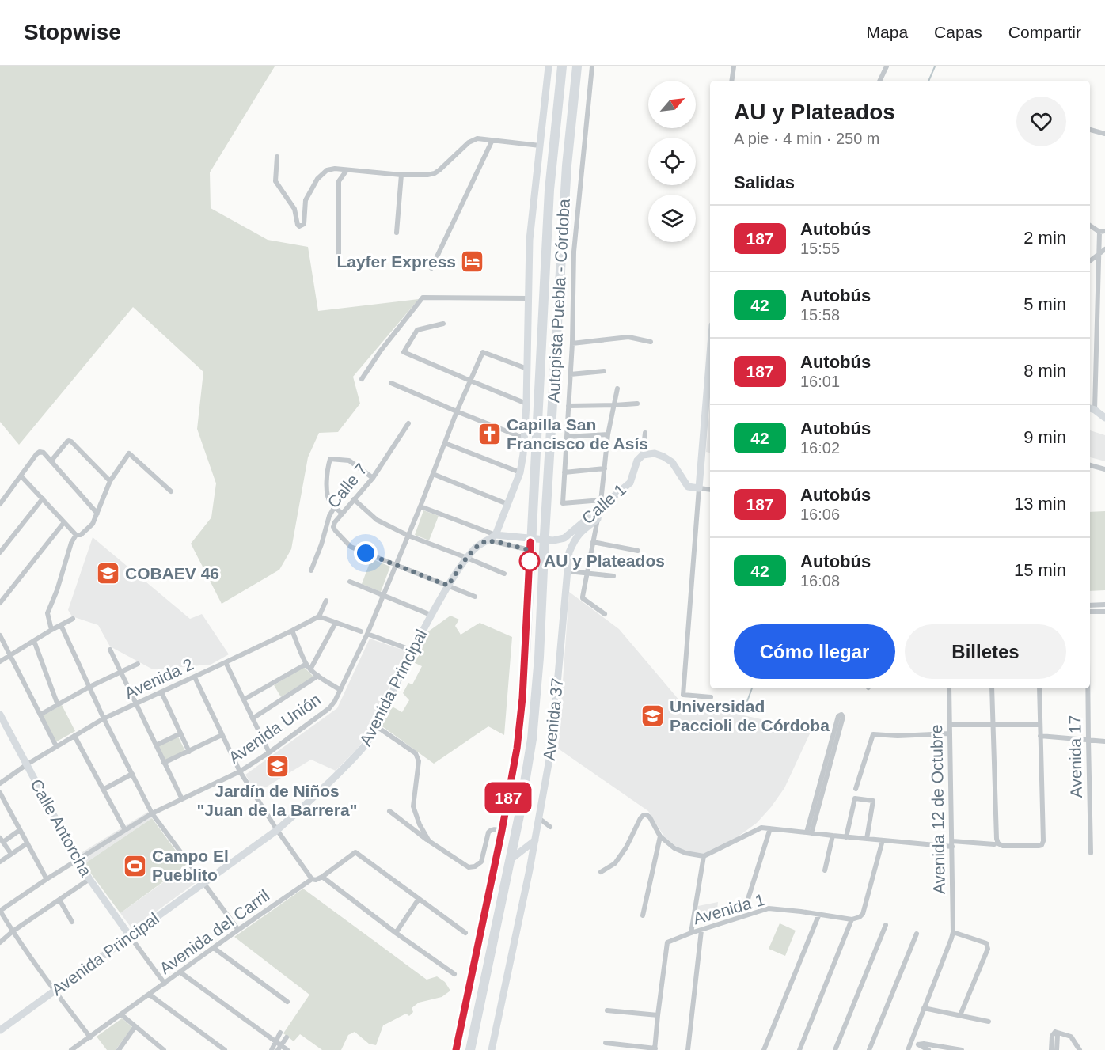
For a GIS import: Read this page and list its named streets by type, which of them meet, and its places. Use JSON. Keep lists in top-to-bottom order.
{
  "streets": {
    "highway": ["Autopista Puebla - Córdoba"],
    "street": [
      "Calle 7",
      "Calle 1",
      "Avenida 2",
      "Avenida Principal",
      "Avenida 37",
      "Avenida Unión",
      "Avenida 17",
      "Avenida 12 de Octubre",
      "Calle Antorcha",
      "Avenida 1",
      "Avenida del Carril"
    ]
  },
  "crossings": [
    ["Calle 7", "Avenida Unión"],
    ["Calle 1", "Avenida Principal"],
    ["Avenida 2", "Calle Antorcha"],
    ["Avenida Principal", "Calle Antorcha"],
    ["Avenida Unión", "Calle Antorcha"]
  ],
  "places": {
    "hotel": ["Layfer Express"],
    "church": ["Capilla San Francisco de Asís"],
    "other": ["AU y Plateados"],
    "school or university": ["COBAEV 46", "Universidad Paccioli de Córdoba", "Jardín de Niños \"Juan de la Barrera\""],
    "sports": ["Campo El Pueblito"]
  },
  "lines": ["bus line 187"],
  "north": "top right",
  "page": {
    "header": "Stopwise",
    "nav": ["Mapa", "Capas", "Compartir"],
    "on_map": "187",
    "heading": [
      ["AU y Plateados", "A pie · 4 min · 250 m"],
      "Salidas"
    ],
    "list": [
      {
        "mark": "187",
        "name": "Autobús",
        "note": "15:55",
        "value": "2 min"
      },
      {
        "mark": "42",
        "name": "Autobús",
        "note": "15:58",
        "value": "5 min"
      },
      {
        "mark": "187",
        "name": "Autobús",
        "note": "16:01",
        "value": "8 min"
      },
      {
        "mark": "42",
        "name": "Autobús",
        "note": "16:02",
        "value": "9 min"
      },
      {
        "mark": "187",
        "name": "Autobús",
        "note": "16:06",
        "value": "13 min"
      },
      {
        "mark": "42",
        "name": "Autobús",
        "note": "16:08",
        "value": "15 min"
      }
    ],
    "buttons": ["Cómo llegar", "Billetes"]
  }
}
